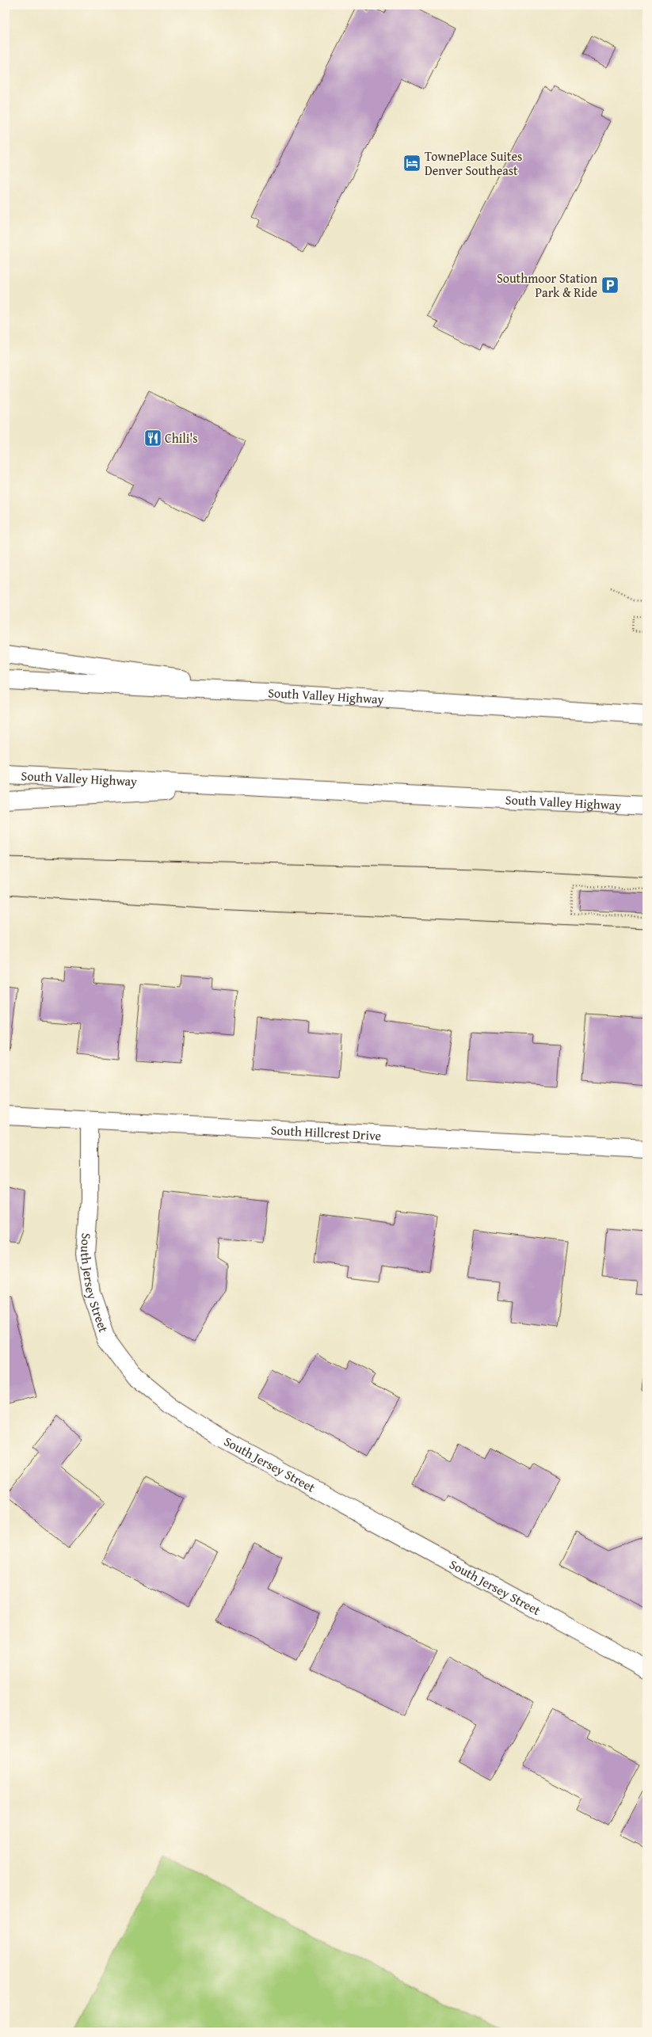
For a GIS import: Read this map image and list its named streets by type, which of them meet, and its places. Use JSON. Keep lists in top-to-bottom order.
{
  "streets": {
    "main road": ["South Valley Highway", "South Hillcrest Drive", "South Jersey Street"]
  },
  "crossings": [
    ["South Hillcrest Drive", "South Jersey Street"]
  ],
  "places": {
    "hotel": ["TownePlace Suites Denver Southeast"],
    "parking": ["Southmoor Station Park & Ride"],
    "restaurant": ["Chili's"]
  }
}
